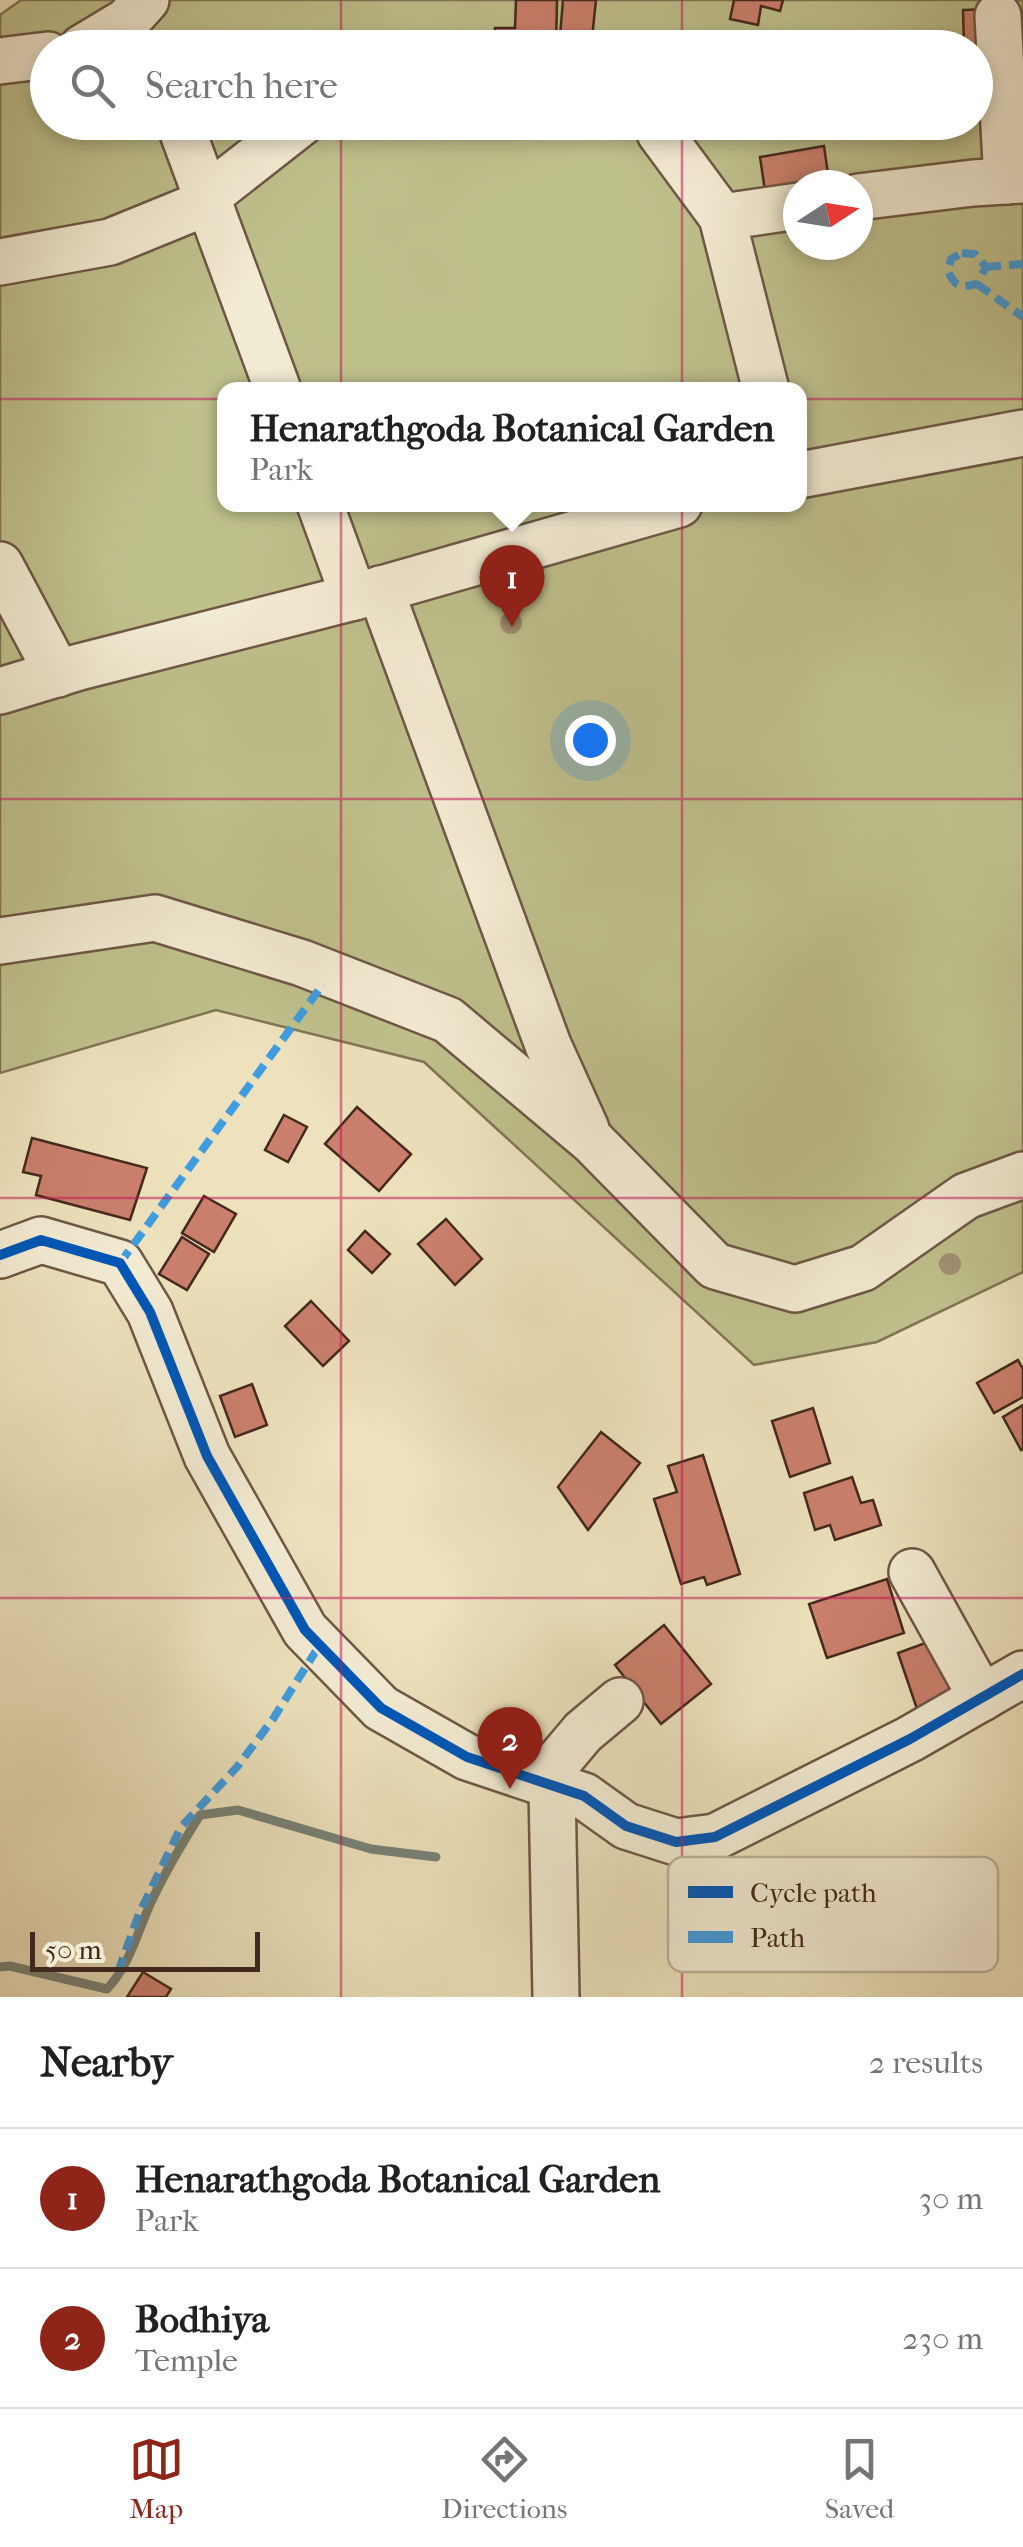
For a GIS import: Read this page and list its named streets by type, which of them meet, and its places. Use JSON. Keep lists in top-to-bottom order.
{
  "legend": ["Cycle path", "Path"],
  "scale_bar": "50 m",
  "north": "right",
  "page": {
    "search": "Search here",
    "popup": ["Henarathgoda Botanical Garden", "Park"],
    "pins": ["1", "2"],
    "scale": "50 m",
    "heading": ["Nearby", "2 results"],
    "list": [
      {
        "mark": "1",
        "name": "Henarathgoda Botanical Garden",
        "note": "Park",
        "value": "30 m"
      },
      {
        "mark": "2",
        "name": "Bodhiya",
        "note": "Temple",
        "value": "230 m"
      }
    ],
    "nav": ["Map", "Directions", "Saved"]
  }
}
